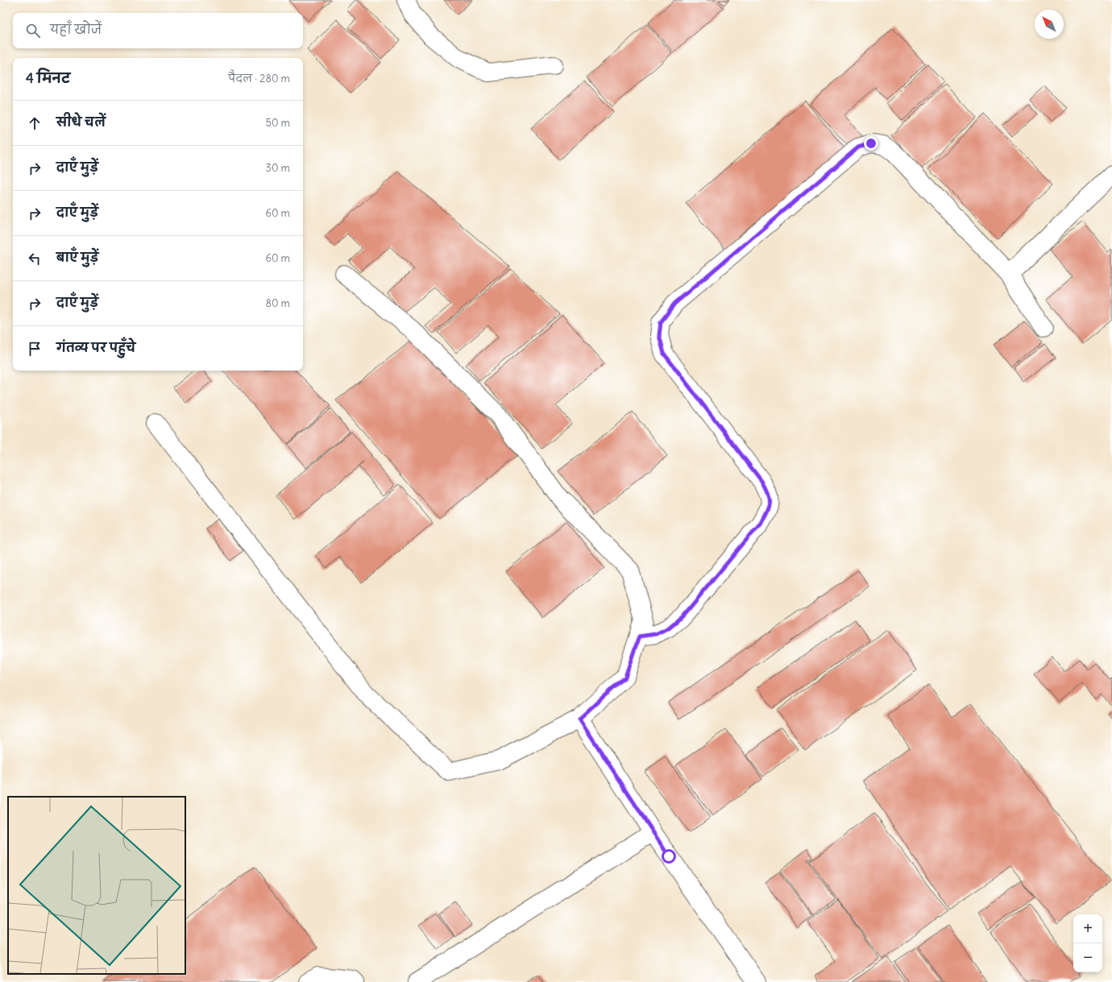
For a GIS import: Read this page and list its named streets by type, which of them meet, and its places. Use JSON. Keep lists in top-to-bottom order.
{
  "north": "top left",
  "page": {
    "search": "यहाँ खोजें",
    "heading": ["4 मिनट", "पैदल · 280 m"],
    "list": [
      ["सीधे चलें", "50 m"],
      ["दाएँ मुड़ें", "30 m"],
      ["दाएँ मुड़ें", "60 m"],
      ["बाएँ मुड़ें", "60 m"],
      ["दाएँ मुड़ें", "80 m"],
      "गंतव्य पर पहुँचे"
    ],
    "map_buttons": ["+", "−"]
  }
}
